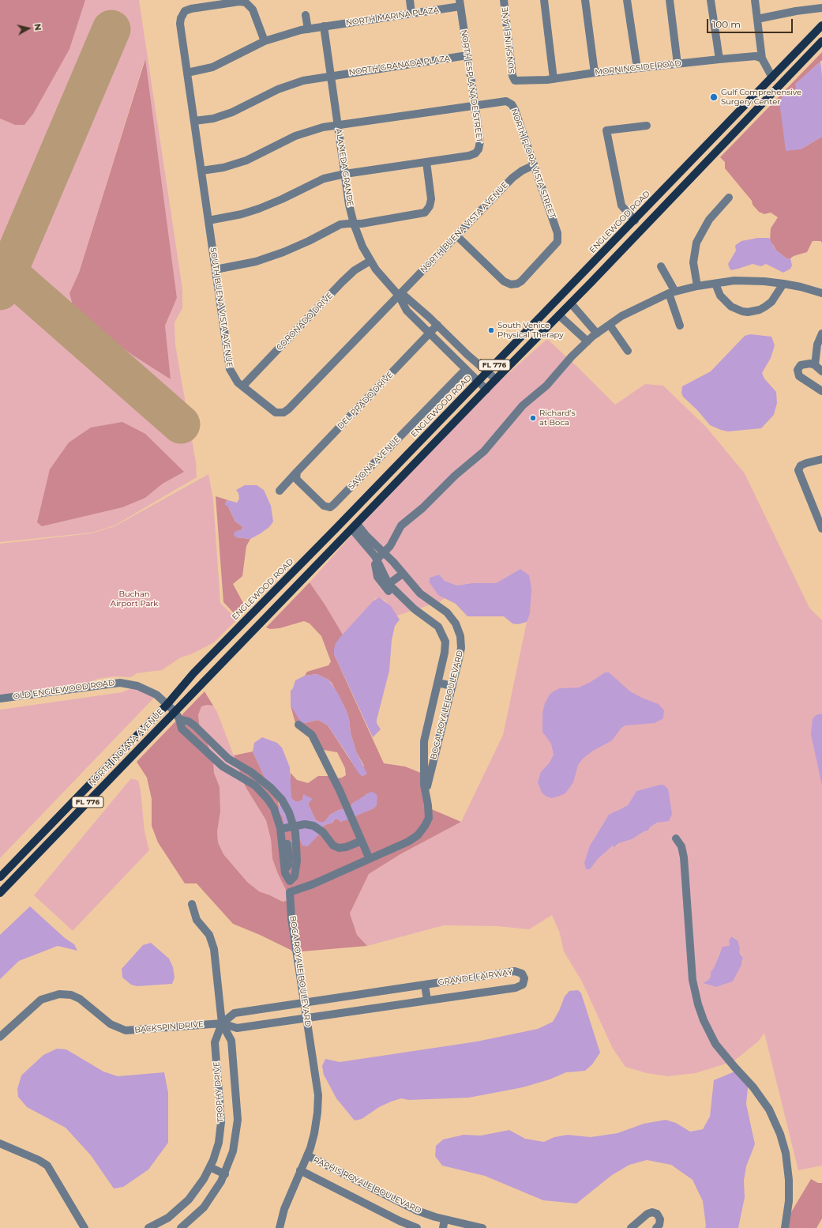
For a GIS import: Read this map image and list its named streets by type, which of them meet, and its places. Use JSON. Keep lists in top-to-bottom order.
{
  "streets": {
    "main road": ["ENGLEWOOD ROAD", "FL 776", "NORTH INDIANA AVENUE"],
    "street": [
      "NORTH MARINA PLAZA",
      "SUNSHINE LANE",
      "NORTH GRANADA PLAZA",
      "MORNINGSIDE ROAD",
      "NORTH ESPLANADE STREET",
      "NORTH FLORA VISTA STREET",
      "ALAMEDA GRANDE",
      "NORTH BUENA VISTA AVENUE",
      "SOUTH BUENA VISTA AVENUE",
      "CORONADO DRIVE",
      "DEL PRADO DRIVE",
      "SAVONA AVENUE",
      "OLD ENGLEWOOD ROAD",
      "BOCA ROYALE BOULEVARD",
      "GRANDE FAIRWAY",
      "BACKSPIN DRIVE",
      "TROPHY DRIVE",
      "RAPHIS ROYALE BOULEVARD"
    ]
  },
  "crossings": [
    ["NORTH MARINA PLAZA", "NORTH ESPLANADE STREET"],
    ["NORTH MARINA PLAZA", "ALAMEDA GRANDE"],
    ["NORTH MARINA PLAZA", "SOUTH BUENA VISTA AVENUE"],
    ["SUNSHINE LANE", "MORNINGSIDE ROAD"],
    ["NORTH GRANADA PLAZA", "NORTH ESPLANADE STREET"],
    ["NORTH GRANADA PLAZA", "ALAMEDA GRANDE"],
    ["NORTH GRANADA PLAZA", "SOUTH BUENA VISTA AVENUE"],
    ["NORTH ESPLANADE STREET", "NORTH FLORA VISTA STREET"],
    ["NORTH ESPLANADE STREET", "ALAMEDA GRANDE"],
    ["NORTH ESPLANADE STREET", "SOUTH BUENA VISTA AVENUE"],
    ["NORTH FLORA VISTA STREET", "ALAMEDA GRANDE"],
    ["NORTH FLORA VISTA STREET", "NORTH BUENA VISTA AVENUE"],
    ["NORTH FLORA VISTA STREET", "SOUTH BUENA VISTA AVENUE"],
    ["ALAMEDA GRANDE", "NORTH BUENA VISTA AVENUE"],
    ["ALAMEDA GRANDE", "SOUTH BUENA VISTA AVENUE"],
    ["ALAMEDA GRANDE", "CORONADO DRIVE"],
    ["ENGLEWOOD ROAD", "OLD ENGLEWOOD ROAD"],
    ["ENGLEWOOD ROAD", "NORTH INDIANA AVENUE"],
    ["NORTH BUENA VISTA AVENUE", "SOUTH BUENA VISTA AVENUE"],
    ["SOUTH BUENA VISTA AVENUE", "CORONADO DRIVE"],
    ["FL 776", "OLD ENGLEWOOD ROAD"],
    ["FL 776", "BOCA ROYALE BOULEVARD"],
    ["FL 776", "NORTH INDIANA AVENUE"],
    ["DEL PRADO DRIVE", "SAVONA AVENUE"],
    ["OLD ENGLEWOOD ROAD", "NORTH INDIANA AVENUE"],
    ["BOCA ROYALE BOULEVARD", "GRANDE FAIRWAY"],
    ["BOCA ROYALE BOULEVARD", "BACKSPIN DRIVE"],
    ["BOCA ROYALE BOULEVARD", "RAPHIS ROYALE BOULEVARD"],
    ["GRANDE FAIRWAY", "BACKSPIN DRIVE"],
    ["GRANDE FAIRWAY", "TROPHY DRIVE"],
    ["BACKSPIN DRIVE", "TROPHY DRIVE"]
  ],
  "parks": ["Buchan Airport Park"],
  "places": ["Gulf Comprehensive Surgery Center", "South Venice Physical Therapy", "Richard's at Boca"],
  "scale_bar": "100 m",
  "north": "right"
}
